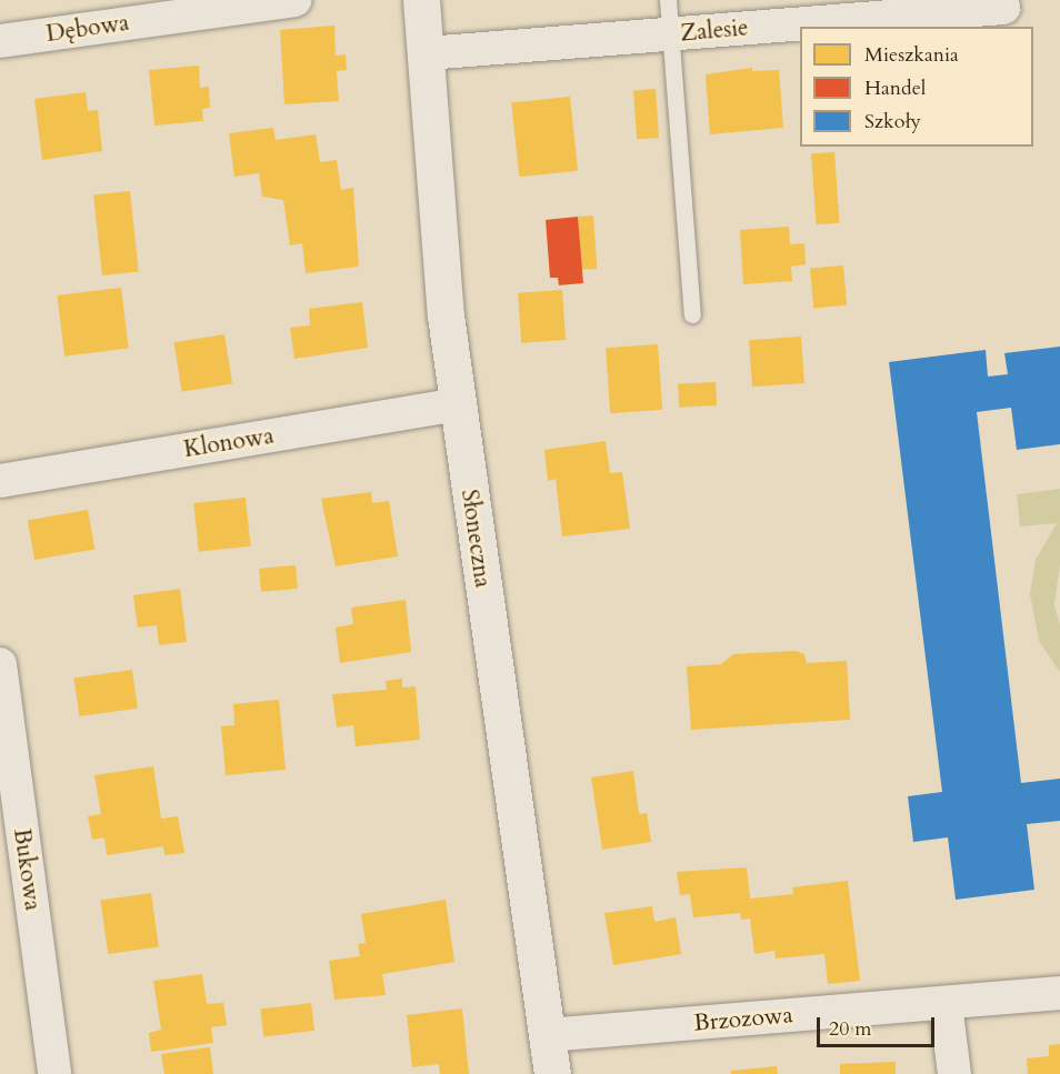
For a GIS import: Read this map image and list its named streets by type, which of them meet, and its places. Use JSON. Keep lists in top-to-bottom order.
{
  "streets": {
    "street": [
      "Dębowa",
      "Zalesie",
      "Klonowa",
      "Słoneczna",
      "Bukowa",
      "Brzozowa"
    ]
  },
  "crossings": [
    ["Zalesie", "Słoneczna"],
    ["Klonowa", "Słoneczna"],
    ["Słoneczna", "Brzozowa"]
  ],
  "legend": ["Mieszkania", "Handel", "Szkoły"],
  "scale_bar": "20 m"
}
